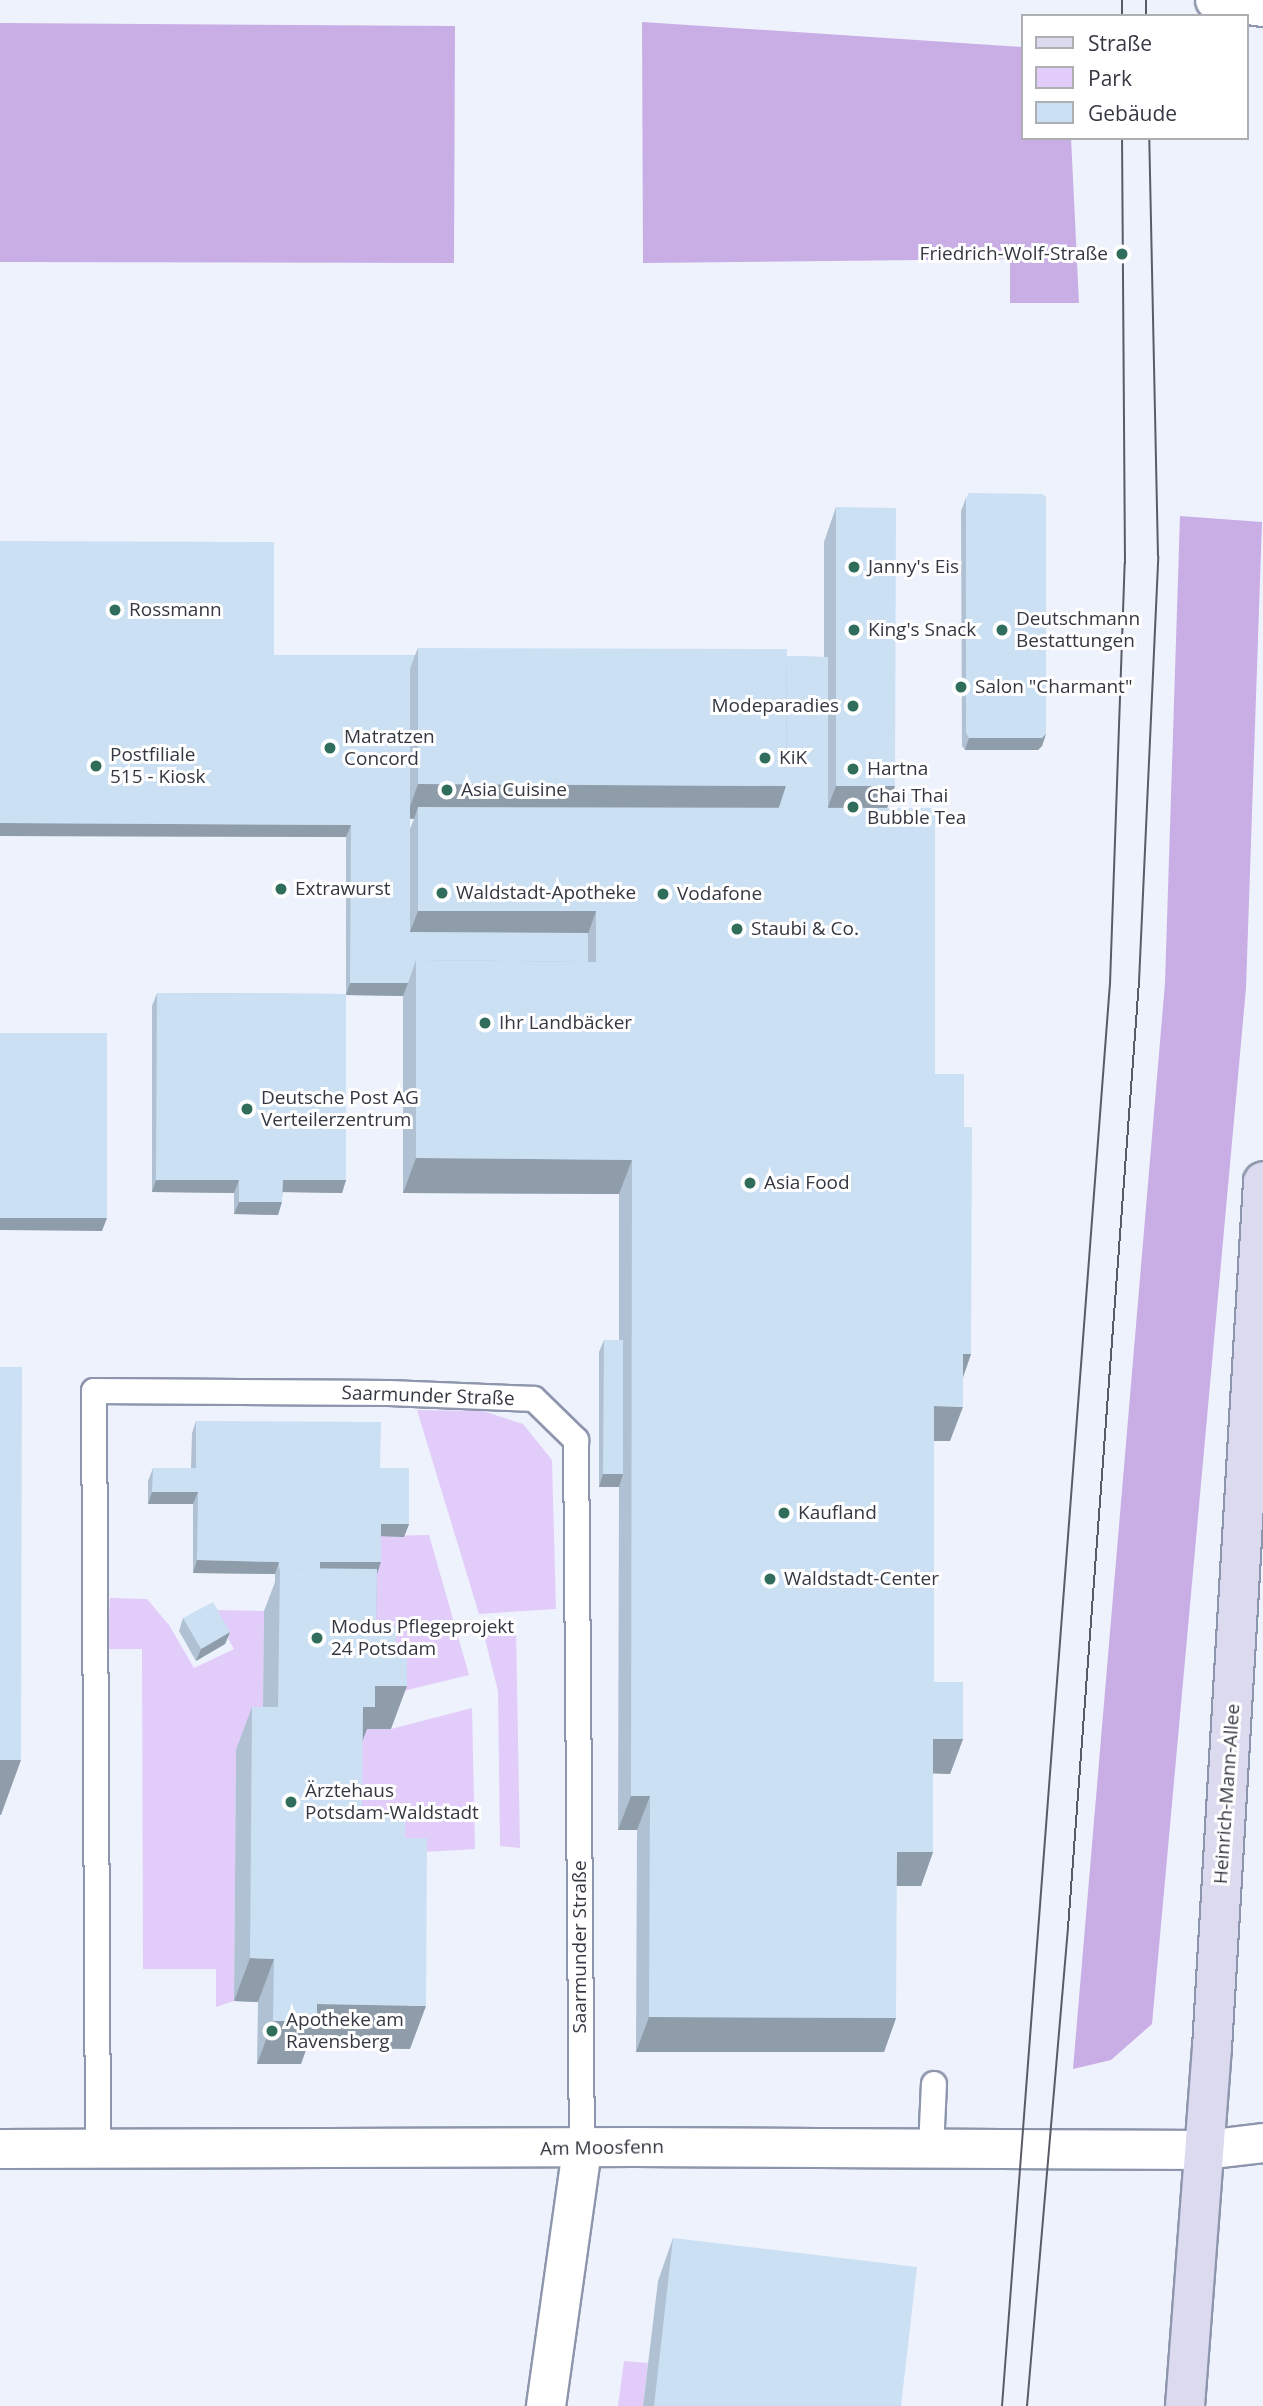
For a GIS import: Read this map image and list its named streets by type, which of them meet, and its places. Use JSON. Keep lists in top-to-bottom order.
{
  "streets": {
    "main road": ["Heinrich-Mann-Allee"],
    "street": ["Saarmunder Straße", "Am Moosfenn"]
  },
  "crossings": [
    ["Saarmunder Straße", "Am Moosfenn"],
    ["Heinrich-Mann-Allee", "Am Moosfenn"]
  ],
  "places": [
    "Friedrich-Wolf-Straße",
    "Janny's Eis",
    "Rossmann",
    "King's Snack",
    "Deutschmann Bestattungen",
    "Salon \"Charmant\"",
    "Modeparadies",
    "Matratzen Concord",
    "KiK",
    "Postfiliale 515 - Kiosk",
    "Hartna",
    "Asia Cuisine",
    "Chai Thai Bubble Tea",
    "Extrawurst",
    "Waldstadt-Apotheke",
    "Vodafone",
    "Staubi & Co.",
    "Ihr Landbäcker",
    "Deutsche Post AG Verteilerzentrum",
    "Asia Food",
    "Kaufland",
    "Waldstadt-Center",
    "Modus Pflegeprojekt 24 Potsdam",
    "Ärztehaus Potsdam-Waldstadt",
    "Apotheke am Ravensberg"
  ],
  "legend": ["Straße", "Park", "Gebäude"]
}
